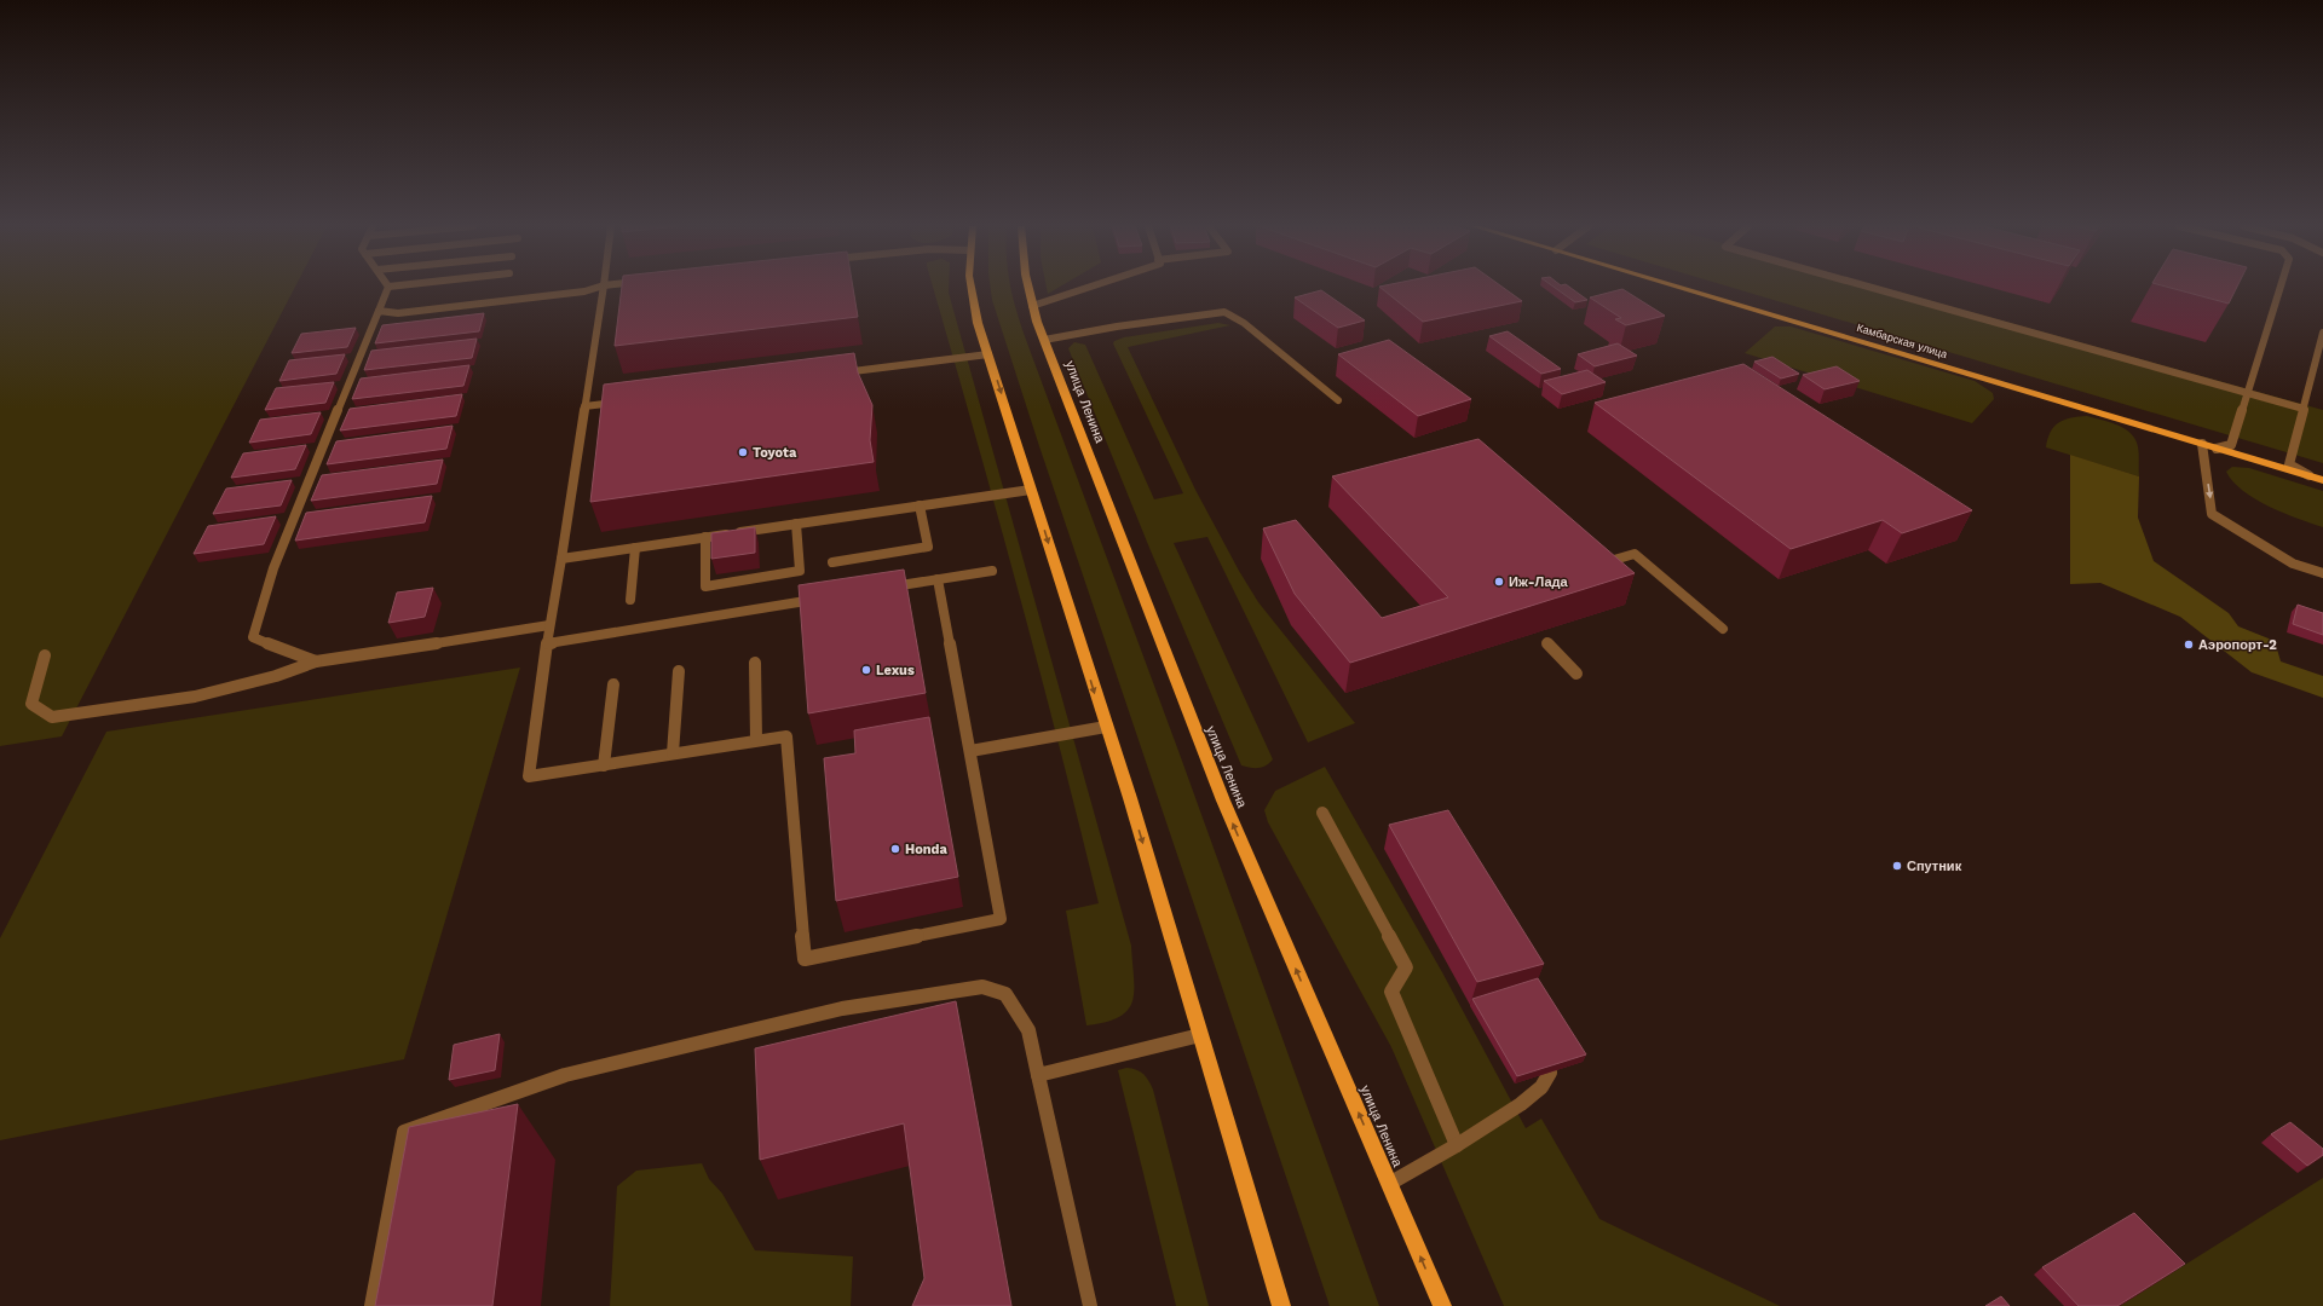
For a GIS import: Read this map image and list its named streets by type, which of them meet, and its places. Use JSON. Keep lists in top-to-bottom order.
{
  "streets": {
    "main road": ["Камбарская улица", "улица Ленина"]
  },
  "places": [
    "Toyota",
    "Иж-Лада",
    "Аэропорт-2",
    "Lexus",
    "Honda",
    "Спутник"
  ]
}
